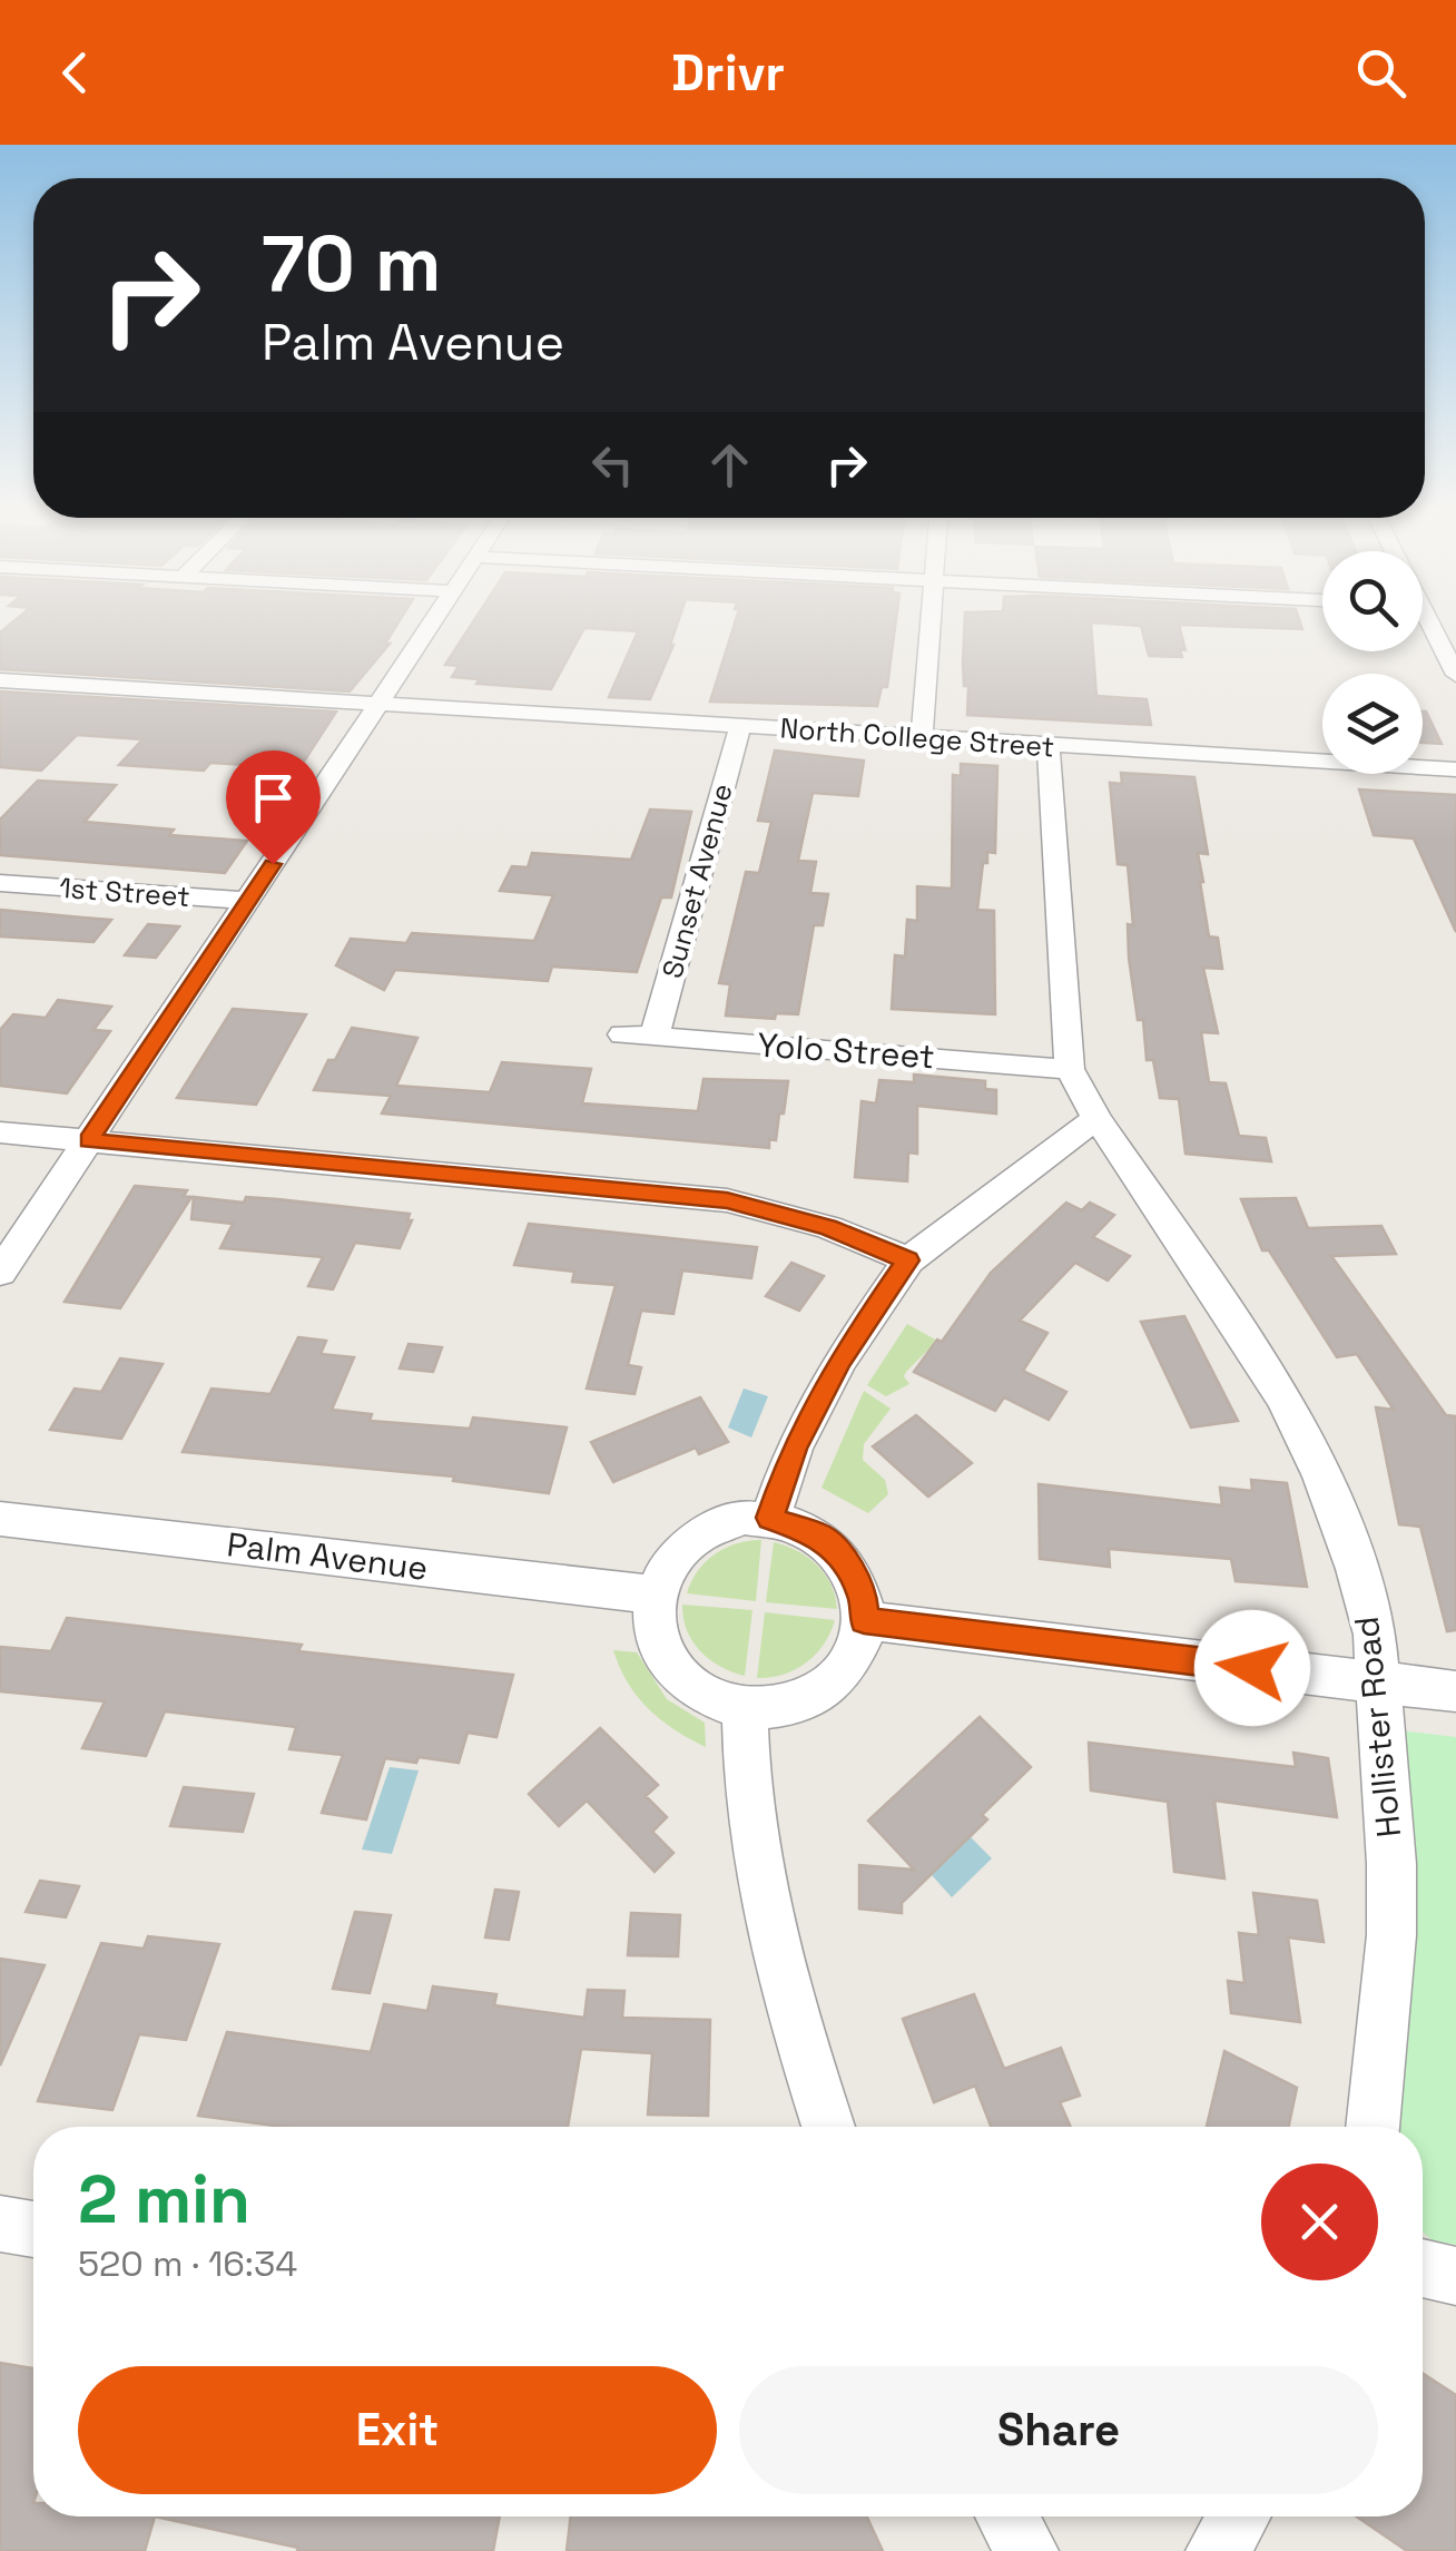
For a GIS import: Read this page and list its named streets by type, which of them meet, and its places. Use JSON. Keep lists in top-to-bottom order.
{
  "streets": {
    "street": [
      "North College Street",
      "Sunset Avenue",
      "1st Street",
      "Yolo Street",
      "Palm Avenue",
      "Hollister Road"
    ]
  },
  "crossings": [
    ["North College Street", "Sunset Avenue"],
    ["Sunset Avenue", "Yolo Street"],
    ["Yolo Street", "Hollister Road"]
  ],
  "page": {
    "header": "Drivr",
    "turn": ["70 m", "Palm Avenue"],
    "heading": ["2 min", "520 m · 16:34"],
    "buttons": ["Exit", "Share"]
  }
}
